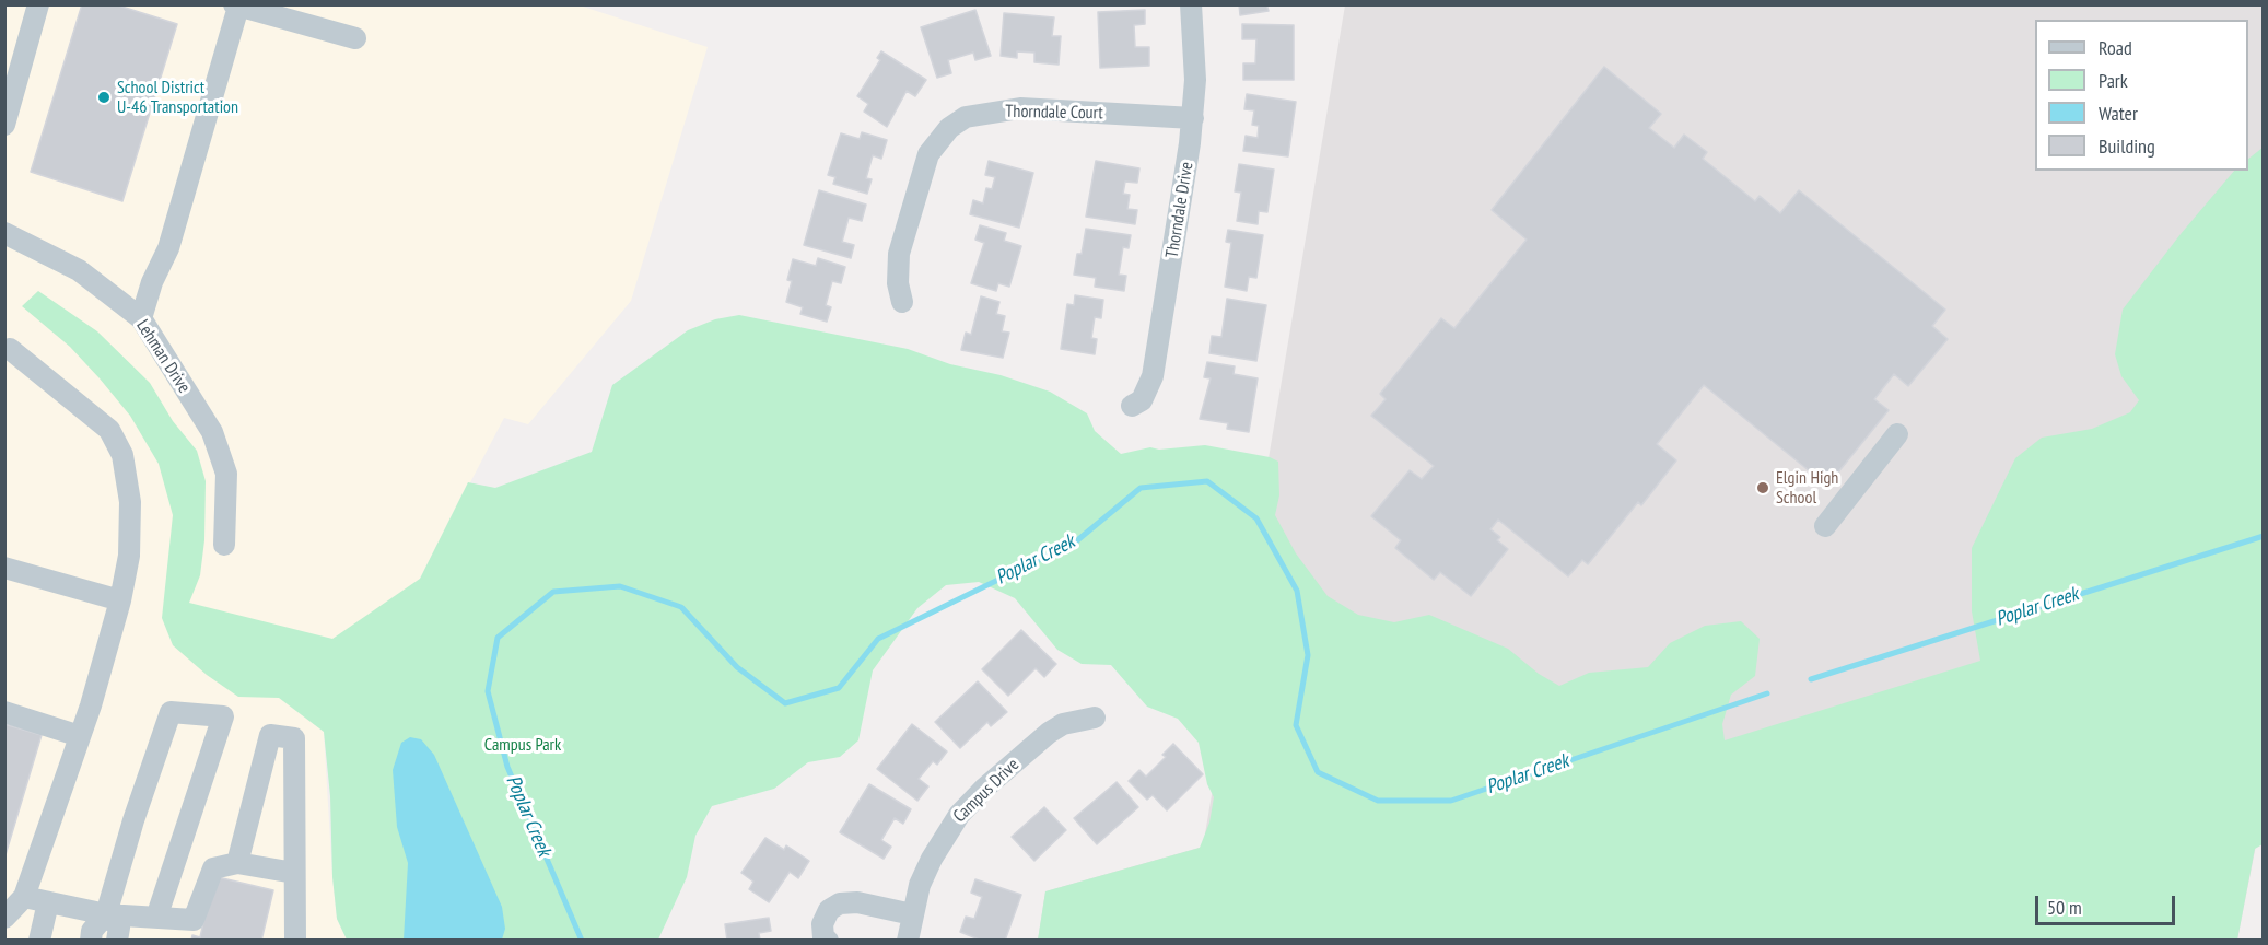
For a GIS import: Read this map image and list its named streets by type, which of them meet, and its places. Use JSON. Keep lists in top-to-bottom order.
{
  "streets": {
    "street": [
      "Thorndale Court",
      "Thorndale Drive",
      "Lehman Drive",
      "Campus Drive"
    ]
  },
  "crossings": [
    ["Thorndale Court", "Thorndale Drive"]
  ],
  "water": ["Poplar Creek"],
  "parks": ["Campus Park"],
  "places": ["School District U-46 Transportation", "Elgin High School"],
  "legend": [
    "Road",
    "Park",
    "Water",
    "Building"
  ],
  "scale_bar": "50 m"
}
